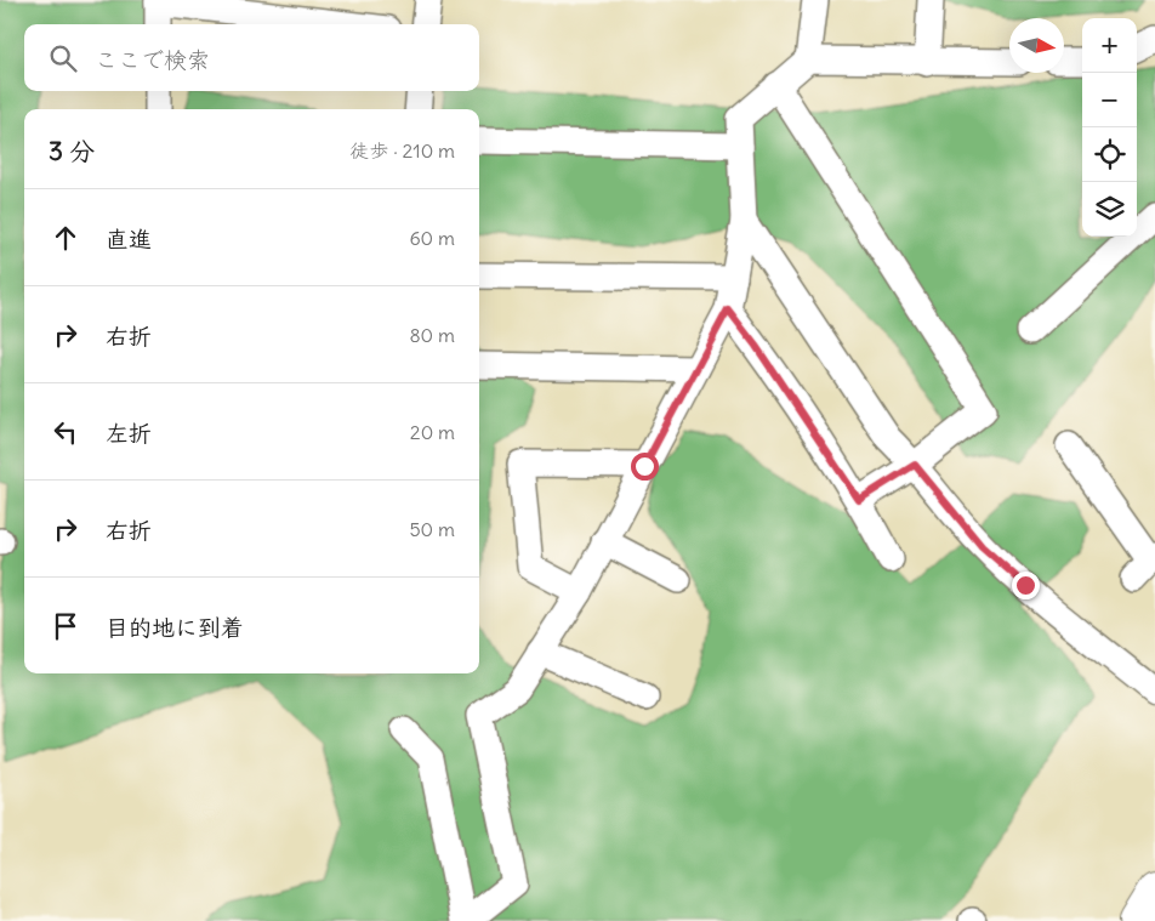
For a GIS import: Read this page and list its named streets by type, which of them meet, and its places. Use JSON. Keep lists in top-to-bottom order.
{
  "north": "right",
  "page": {
    "map_buttons": ["+", "−"],
    "search": "ここで検索",
    "heading": ["3 分", "徒歩 · 210 m"],
    "list": [
      ["直進", "60 m"],
      ["右折", "80 m"],
      ["左折", "20 m"],
      ["右折", "50 m"],
      "目的地に到着"
    ]
  }
}
